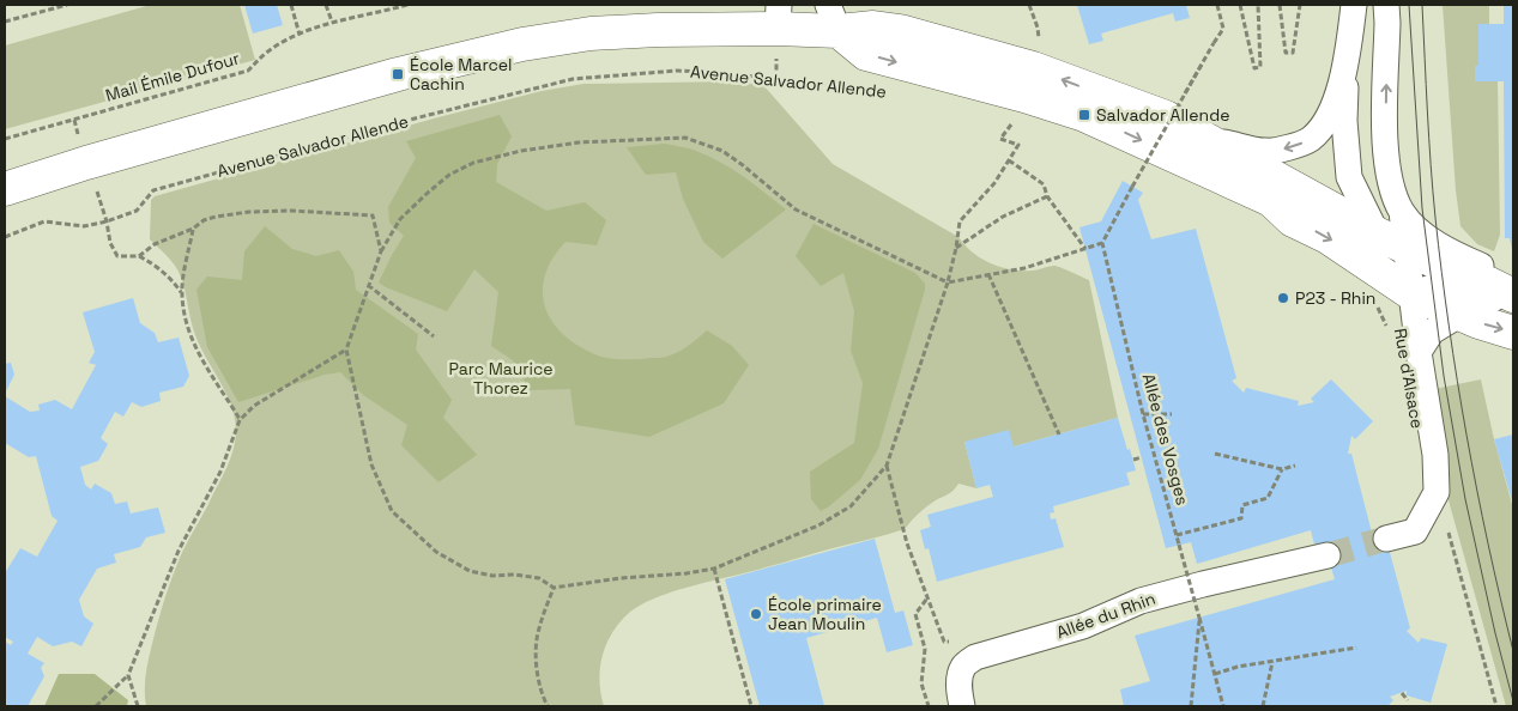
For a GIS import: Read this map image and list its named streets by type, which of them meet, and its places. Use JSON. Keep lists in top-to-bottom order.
{
  "streets": {
    "street": ["Avenue Salvador Allende", "Allée du Rhin"],
    "path": ["Mail Émile Dufour", "Rue d'Alsace", "Allée des Vosges"]
  },
  "parks": ["Parc Maurice Thorez"],
  "places": {
    "transit": ["École Marcel Cachin", "Salvador Allende"],
    "other": ["P23 - Rhin", "École primaire Jean Moulin"]
  }
}
